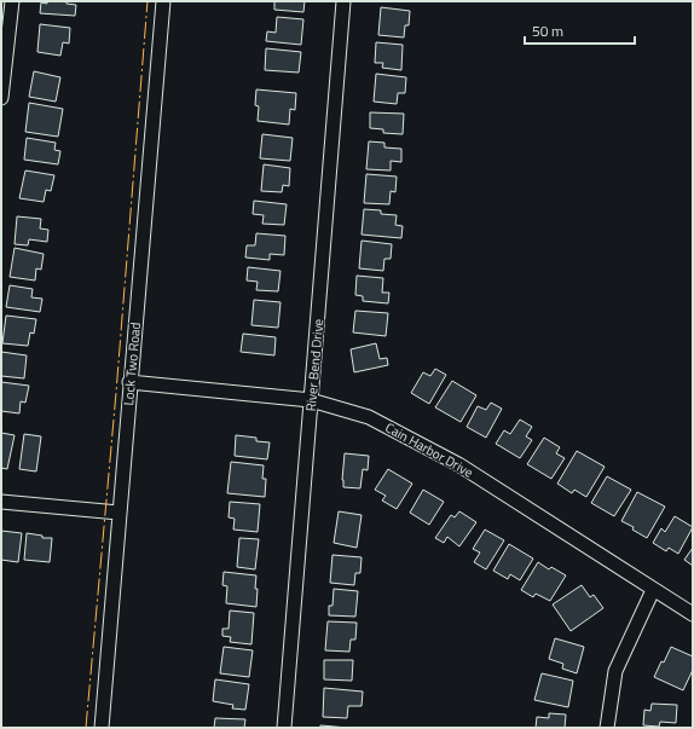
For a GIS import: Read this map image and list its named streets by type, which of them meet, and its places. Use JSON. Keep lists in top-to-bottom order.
{
  "streets": {
    "street": ["Lock Two Road", "River Bend Drive", "Cain Harbor Drive"]
  },
  "crossings": [
    ["Lock Two Road", "Cain Harbor Drive"],
    ["River Bend Drive", "Cain Harbor Drive"]
  ],
  "scale_bar": "50 m"
}
